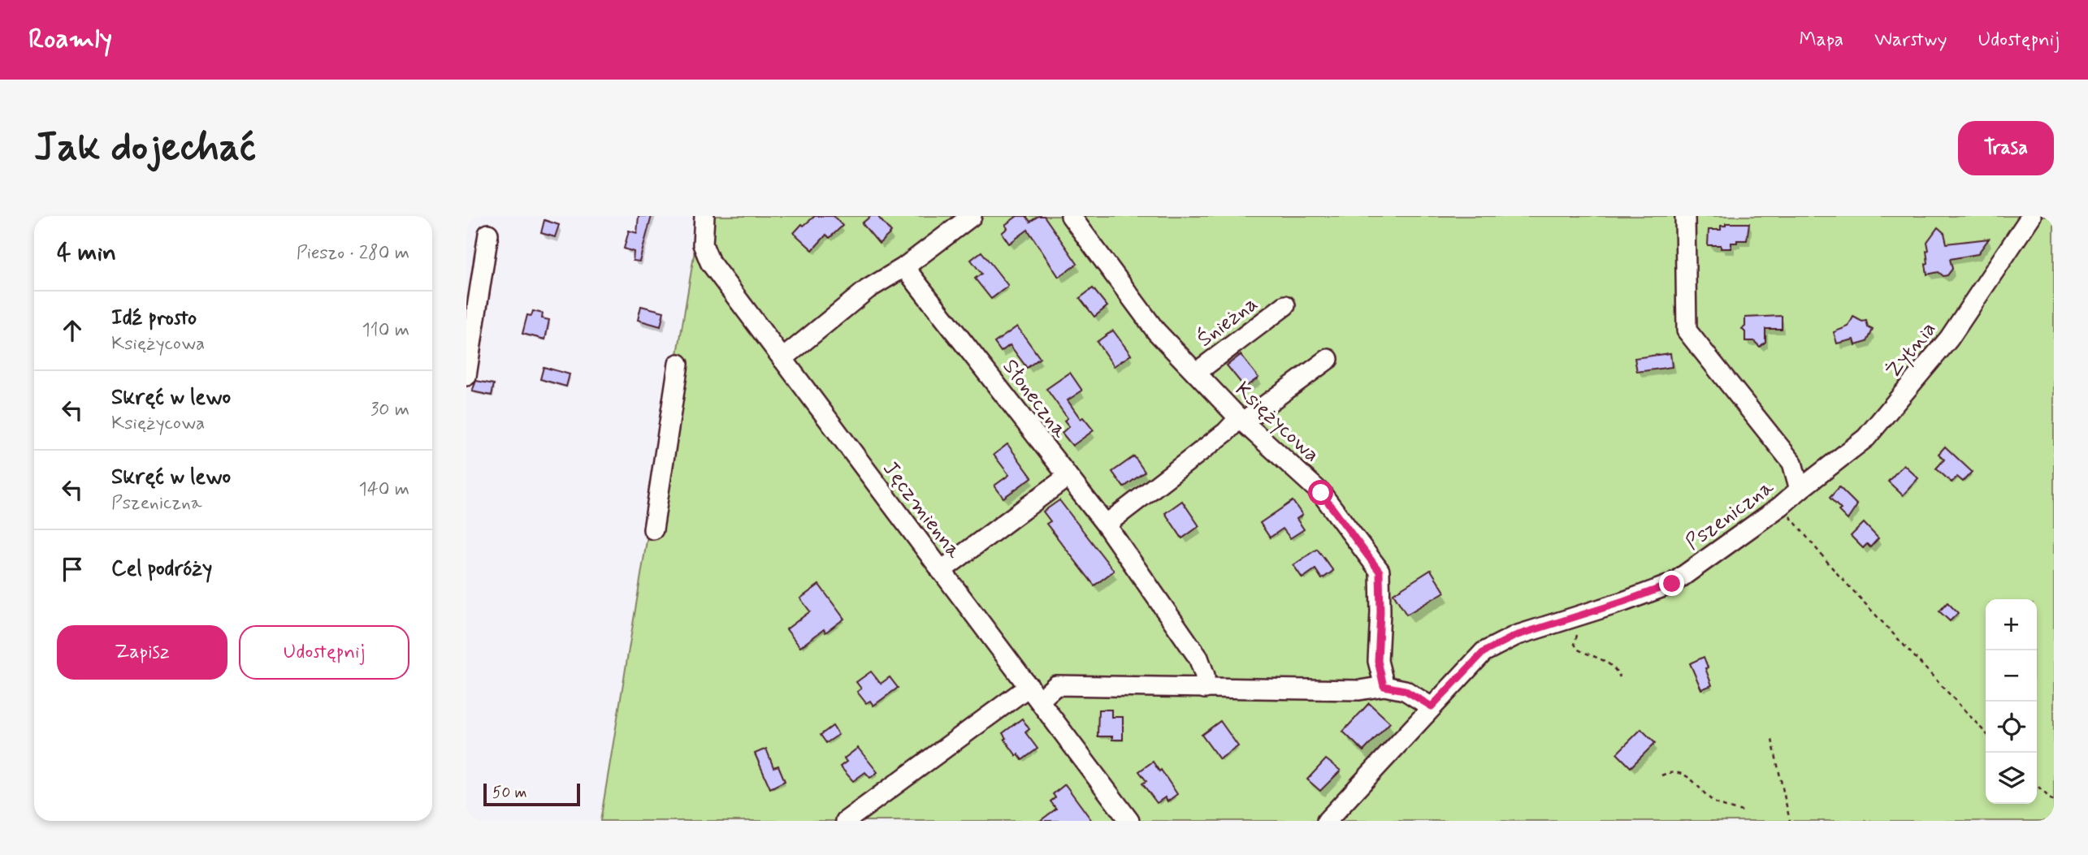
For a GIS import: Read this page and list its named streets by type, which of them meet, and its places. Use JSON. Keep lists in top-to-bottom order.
{
  "streets": {
    "street": [
      "Śnieżna",
      "Żytnia",
      "Słoneczna",
      "Księżycowa",
      "Jęczmienna",
      "Pszeniczna"
    ]
  },
  "crossings": [
    ["Śnieżna", "Księżycowa"],
    ["Żytnia", "Pszeniczna"]
  ],
  "scale_bar": "50 m",
  "page": {
    "header": "Roamly",
    "nav": ["Mapa", "Warstwy", "Udostępnij"],
    "buttons": [
      "Trasa",
      ["Zapisz", "Udostępnij"]
    ],
    "title": "Jak dojechać",
    "heading": ["4 min", "Pieszo · 280 m"],
    "list": [
      ["Idź prosto", "Księżycowa", "110 m"],
      ["Skręć w lewo", "Księżycowa", "30 m"],
      ["Skręć w lewo", "Pszeniczna", "140 m"],
      "Cel podróży"
    ],
    "map_buttons": ["+", "−"],
    "scale": "50 m"
  }
}
